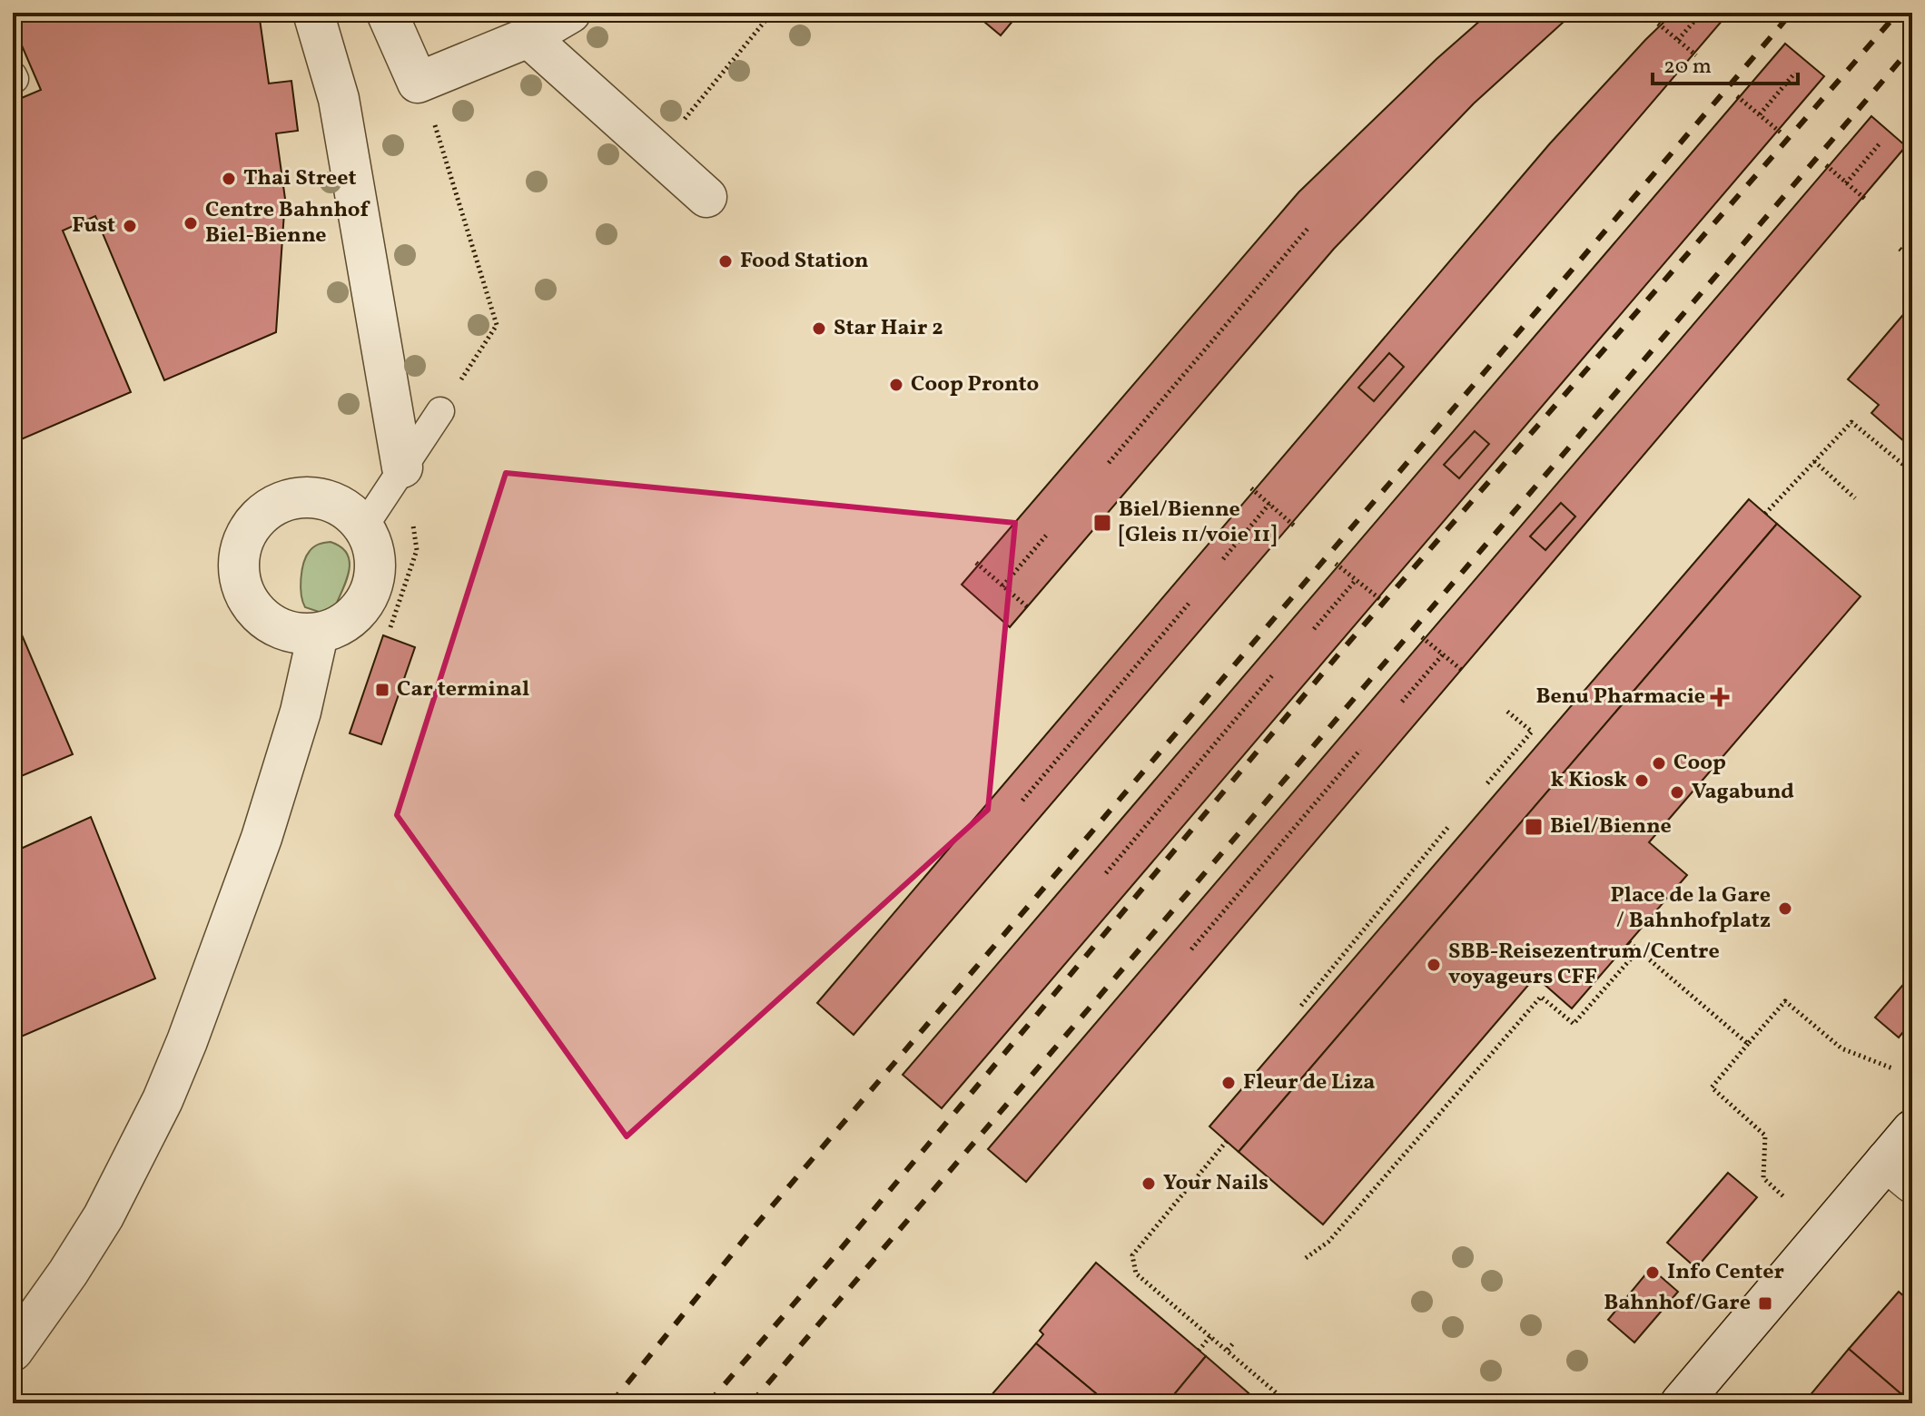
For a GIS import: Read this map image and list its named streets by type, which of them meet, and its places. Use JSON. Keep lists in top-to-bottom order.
{
  "places": {
    "other": [
      "Thai Street",
      "Centre Bahnhof Biel-Bienne",
      "Fust",
      "Food Station",
      "Star Hair 2",
      "Coop Pronto",
      "Coop",
      "k Kiosk",
      "Vagabund",
      "Place de la Gare / Bahnhofplatz",
      "SBB-Reisezentrum/Centre voyageurs CFF",
      "Fleur de Liza",
      "Your Nails",
      "Info Center"
    ],
    "transit": [
      "Biel/Bienne [Gleis 11/voie 11]",
      "Car terminal",
      "Biel/Bienne",
      "Bahnhof/Gare"
    ],
    "health": ["Benu Pharmacie"]
  },
  "scale_bar": "20 m"
}
